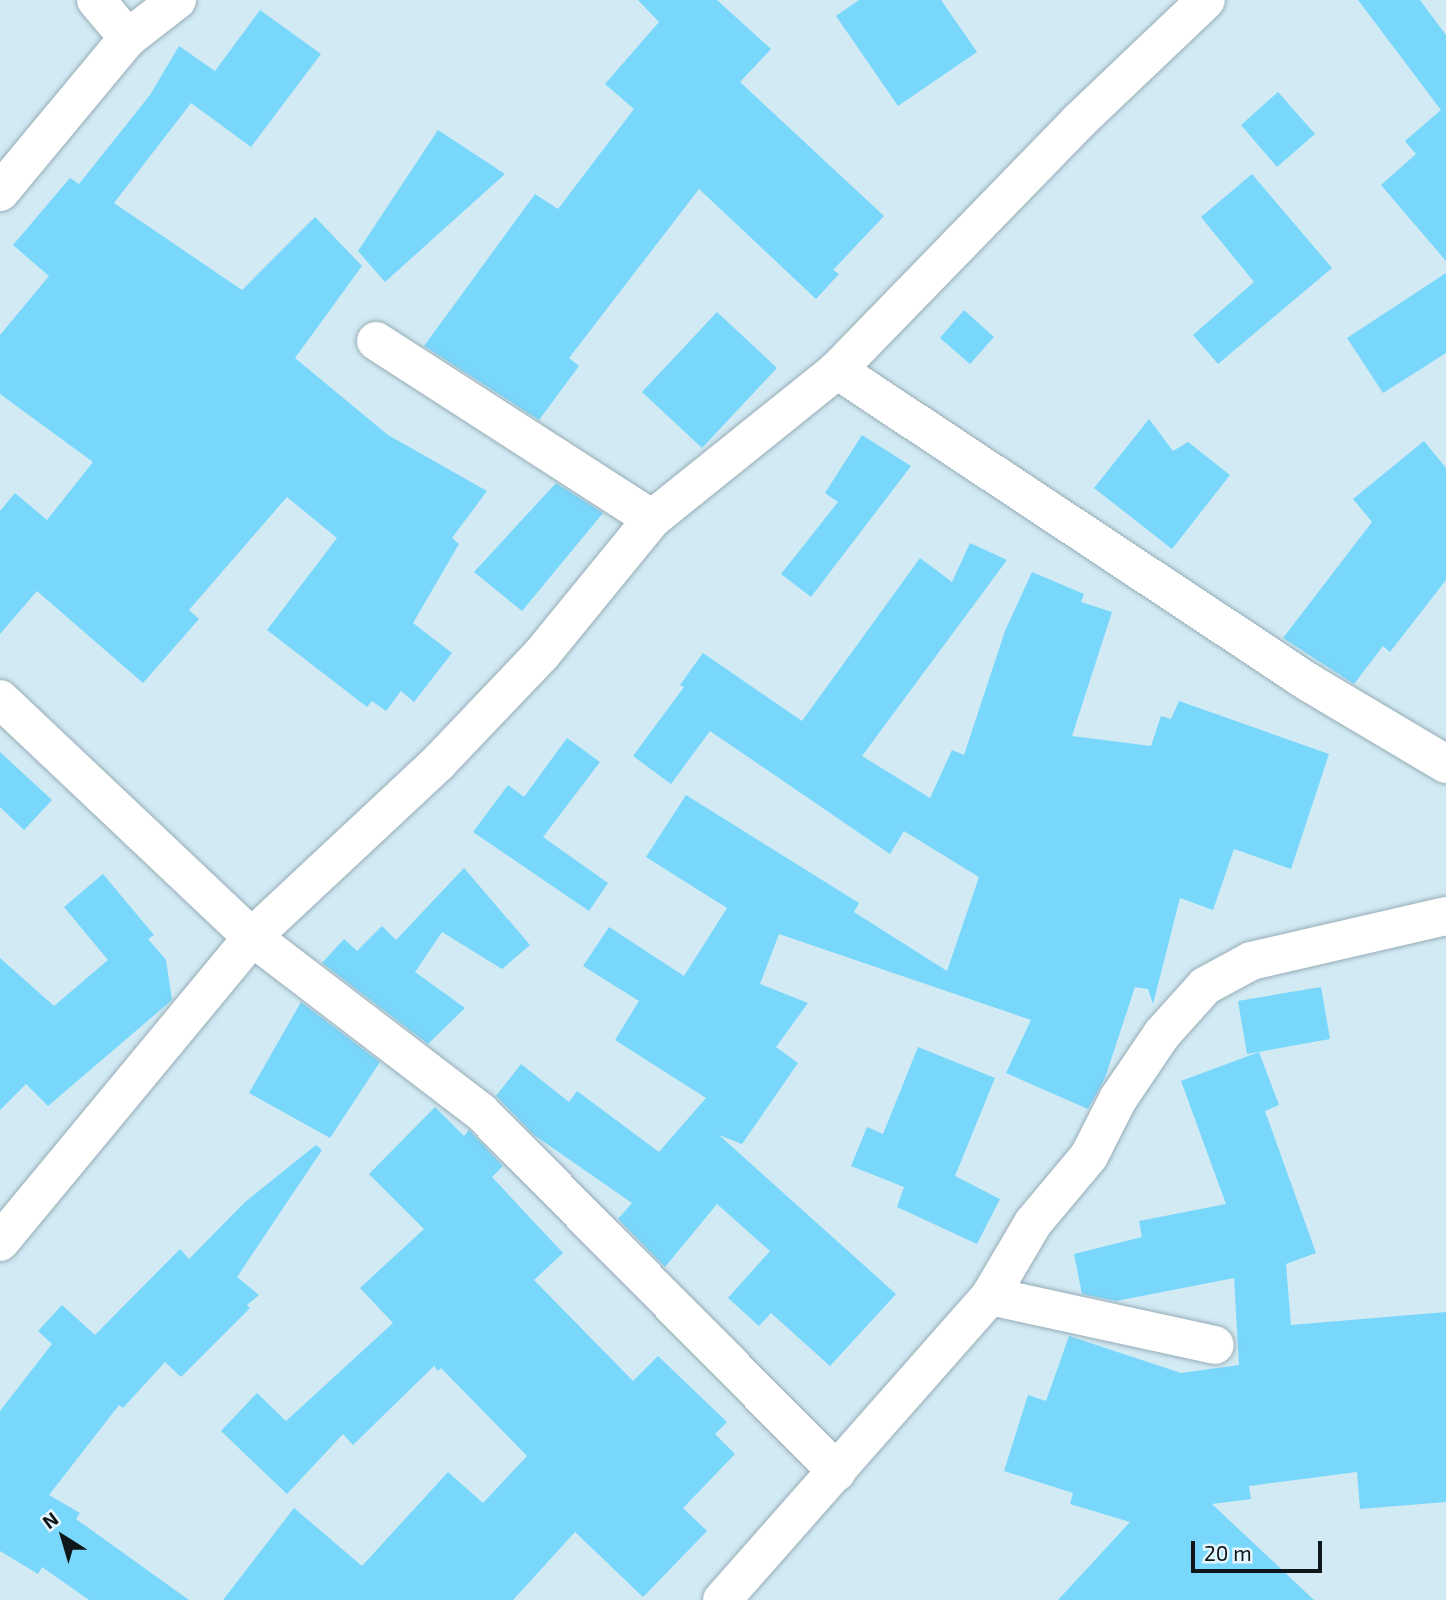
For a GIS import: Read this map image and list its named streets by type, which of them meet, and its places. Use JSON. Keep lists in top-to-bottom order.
{
  "scale_bar": "20 m",
  "north": "top left"
}
